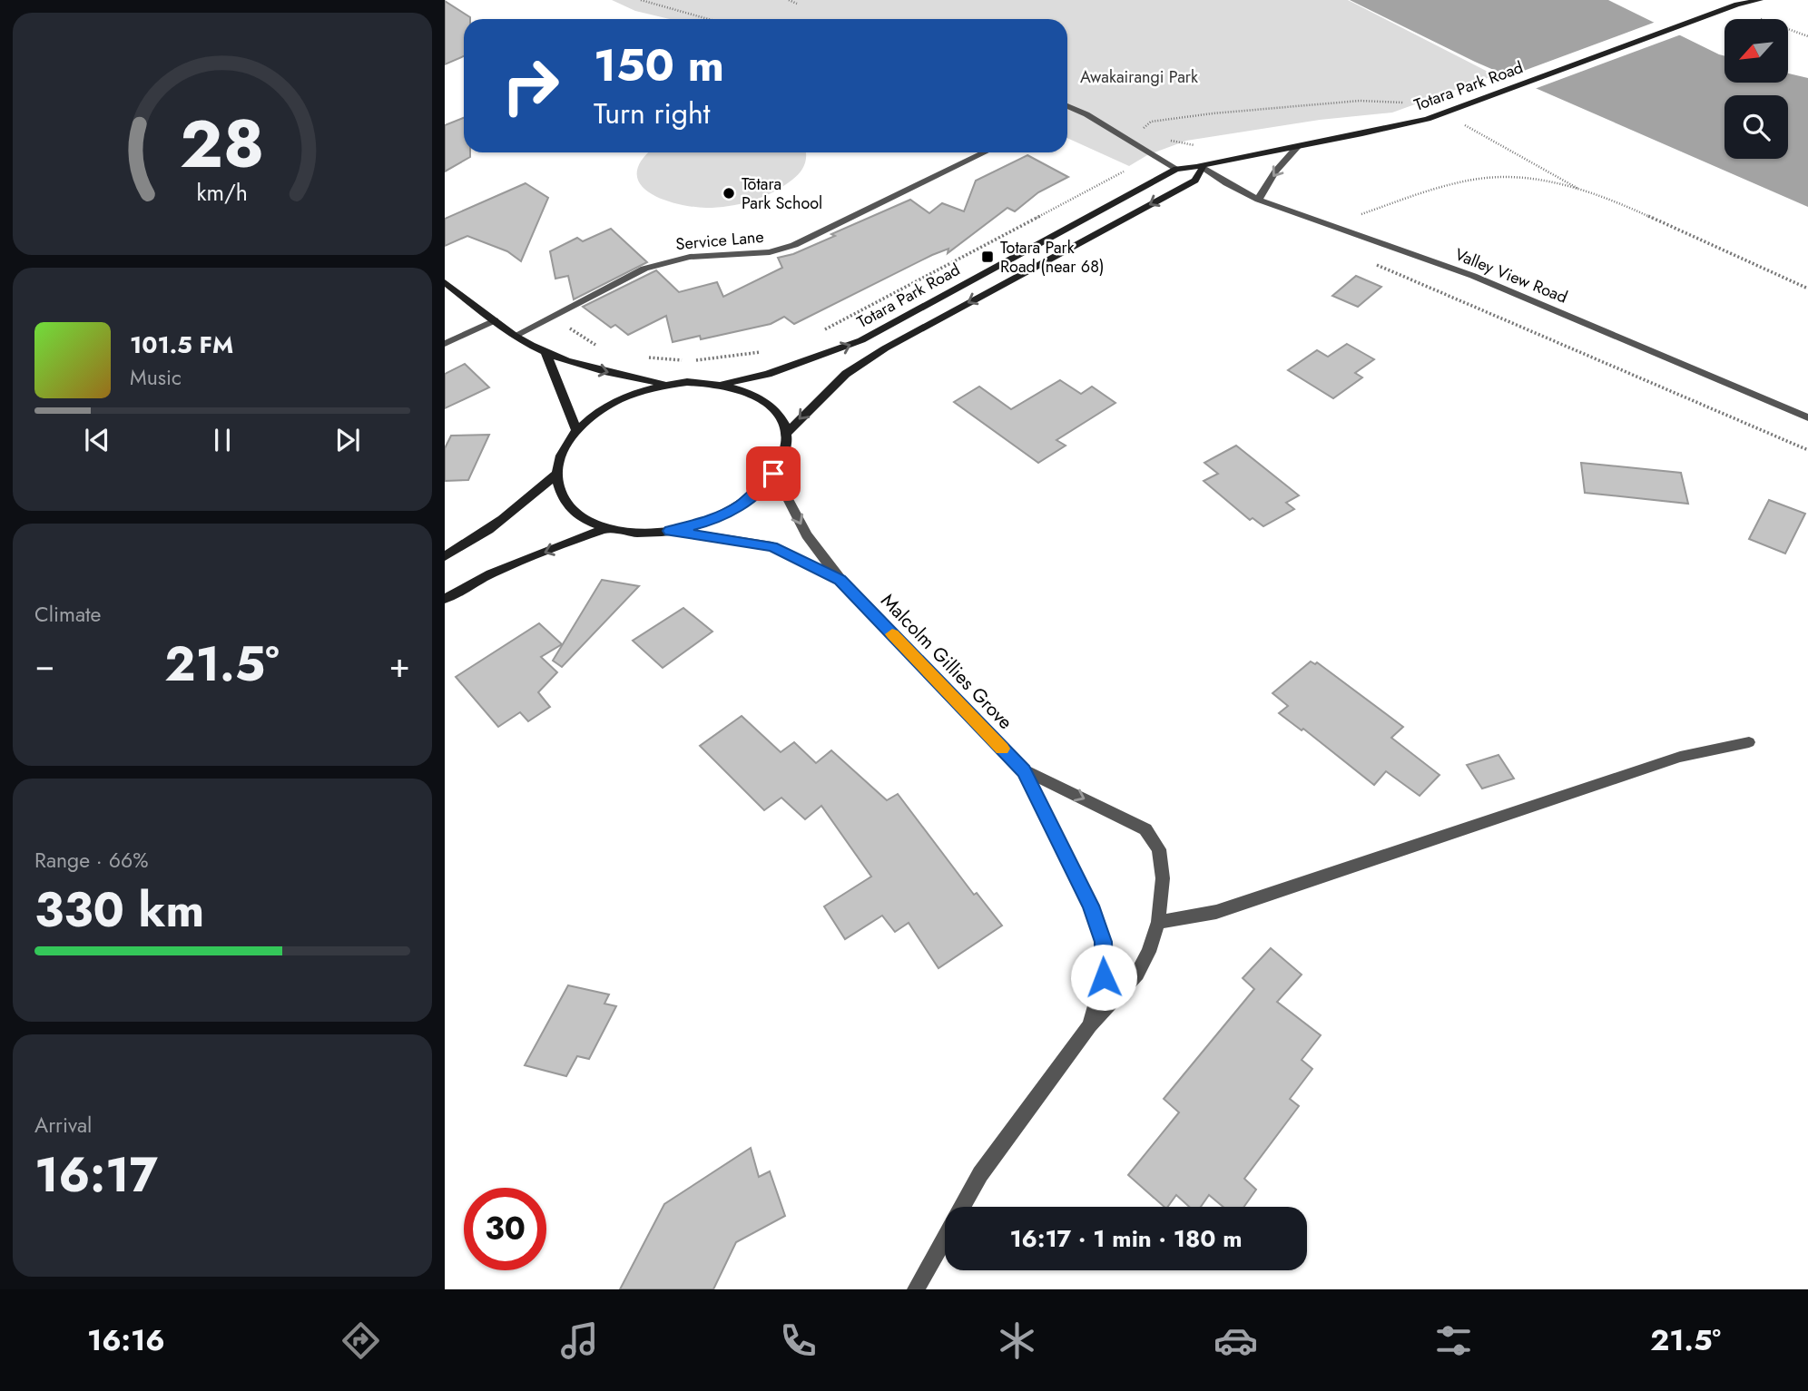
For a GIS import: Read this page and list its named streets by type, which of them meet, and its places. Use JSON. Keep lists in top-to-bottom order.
{
  "streets": {
    "street": [
      "Totara Park Road",
      "Service Lane",
      "Valley View Road",
      "Malcolm Gillies Grove"
    ]
  },
  "crossings": [
    ["Totara Park Road", "Valley View Road"],
    ["Totara Park Road", "Malcolm Gillies Grove"]
  ],
  "parks": ["Awakairangi Park"],
  "places": {
    "other": ["Tōtara Park School"],
    "transit": ["Totara Park Road (near 68)"]
  },
  "north": "bottom left",
  "page": {
    "turn": ["150 m", "Turn right"],
    "song": ["101.5 FM", "Music"],
    "tile": [
      "Climate",
      ["Range · 66%", "330 km"],
      ["Arrival", "16:17"]
    ],
    "heat": ["−", "21.5°", "+"],
    "limit": "30",
    "trip": "16:17 · 1 min · 180 m",
    "tabs": ["16:16", "21.5°"],
    "gauge": ["28", "km/h"]
  }
}
